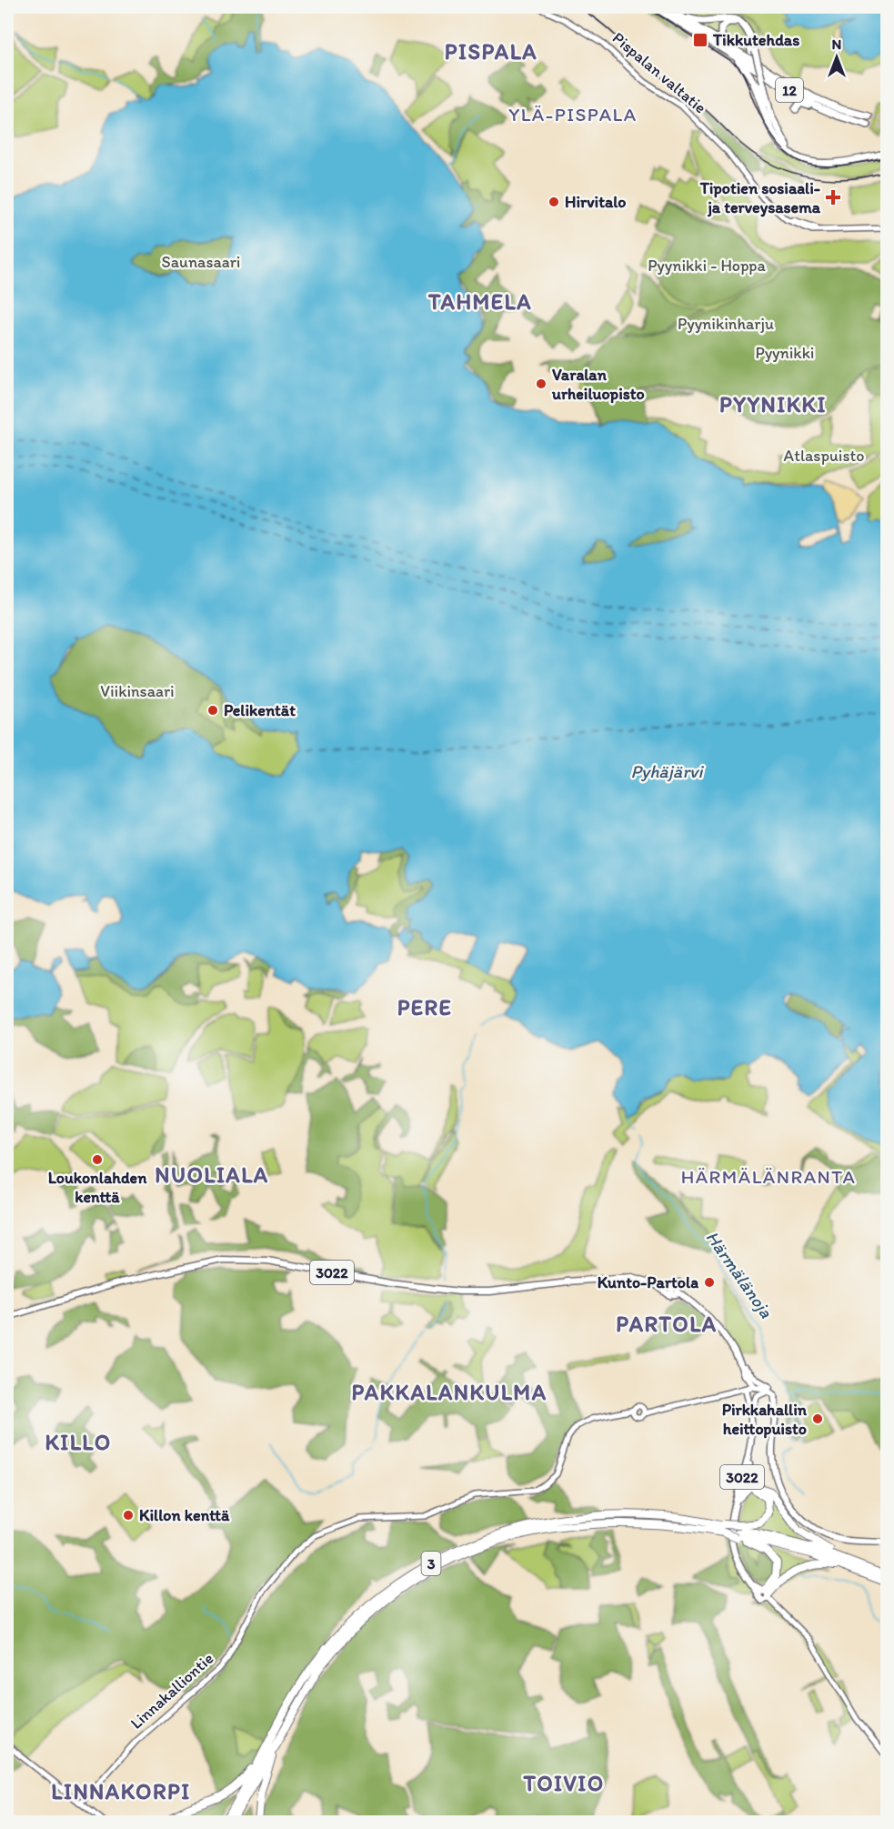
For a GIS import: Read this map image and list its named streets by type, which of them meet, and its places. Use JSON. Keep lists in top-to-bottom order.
{
  "streets": {
    "highway": ["12", "3"],
    "main road": ["Pispalan valtatie", "3022", "Linnakalliontie"]
  },
  "districts": [
    "PISPALA",
    "YLÄ-PISPALA",
    "TAHMELA",
    "PYYNIKKI",
    "PERE",
    "NUOLIALA",
    "HÄRMÄLÄNRANTA",
    "PARTOLA",
    "PAKKALANKULMA",
    "KILLO",
    "TOIVIO",
    "LINNAKORPI"
  ],
  "water": ["Pyhäjärvi", "Härmälänoja"],
  "parks": [
    "Saunasaari",
    "Pyynikki - Hoppa",
    "Pyynikinharju",
    "Pyynikki",
    "Atlaspuisto",
    "Viikinsaari"
  ],
  "places": {
    "transit": ["Tikkutehdas"],
    "health": ["Tipotien sosiaali- ja terveysasema"],
    "other": [
      "Hirvitalo",
      "Varalan urheiluopisto",
      "Pelikentät",
      "Loukonlahden kenttä",
      "Kunto-Partola",
      "Pirkkahallin heittopuisto",
      "Killon kenttä"
    ]
  },
  "north": "top"
}
